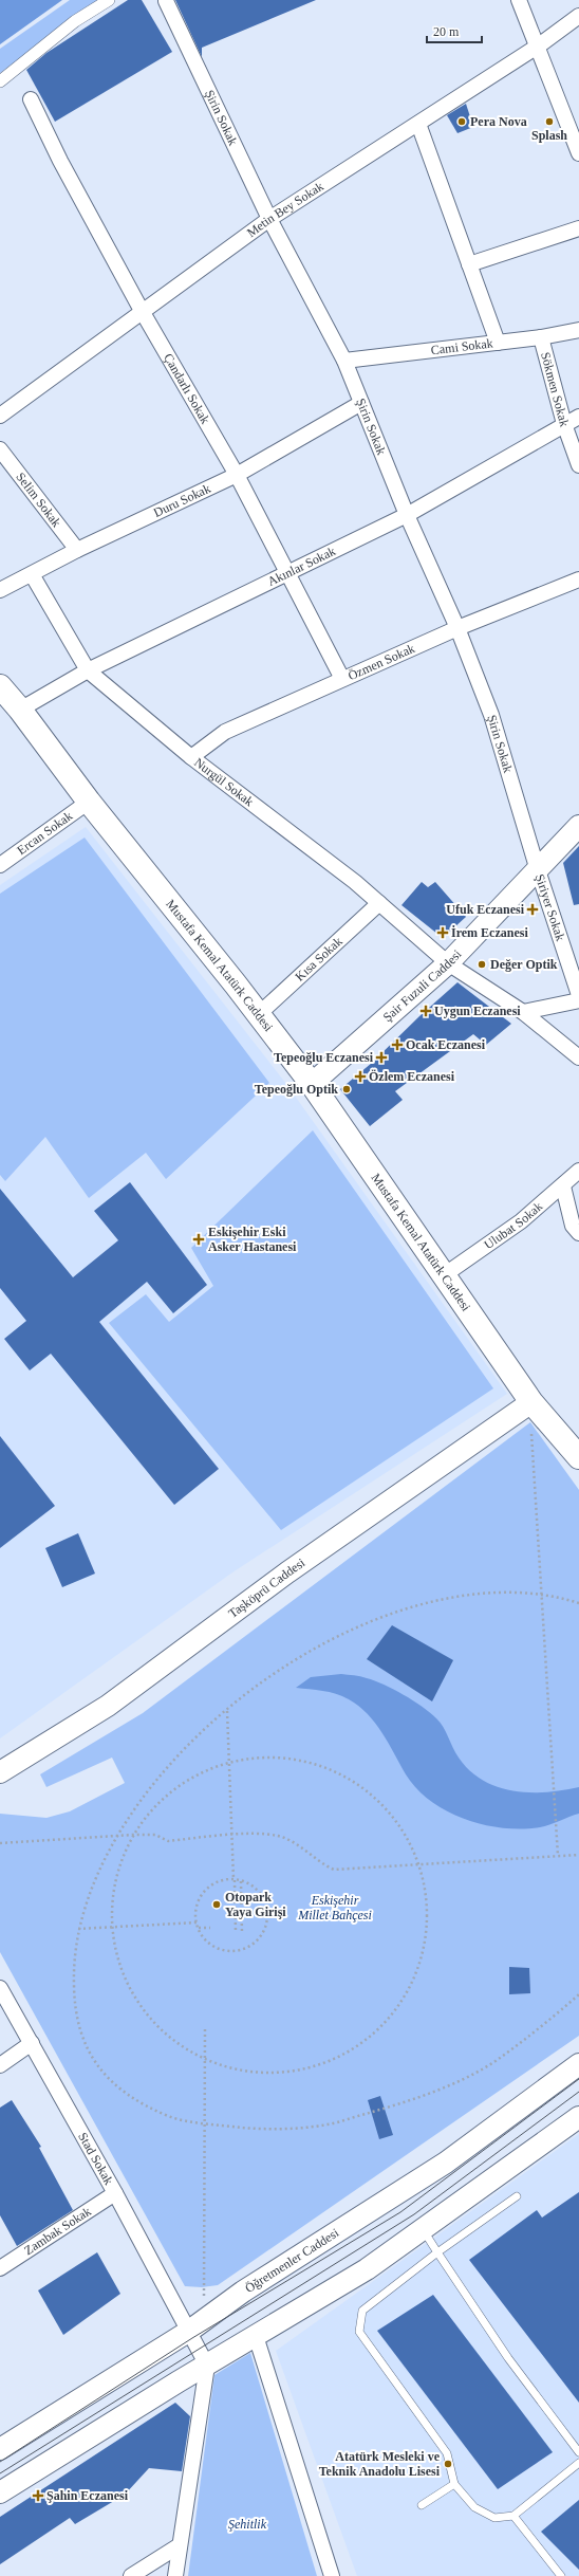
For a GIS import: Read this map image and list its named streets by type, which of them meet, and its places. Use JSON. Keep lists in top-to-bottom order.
{
  "streets": {
    "main road": [
      "Mustafa Kemal Atatürk Caddesi",
      "Şair Fuzuli Caddesi",
      "Taşköprü Caddesi",
      "Öğretmenler Caddesi"
    ],
    "street": [
      "Şirin Sokak",
      "Metin Bey Sokak",
      "Cami Sokak",
      "Çandarlı Sokak",
      "Sökmen Sokak",
      "Selim Sokak",
      "Duru Sokak",
      "Akınlar Sokak",
      "Özmen Sokak",
      "Nurgül Sokak",
      "Ercan Sokak",
      "Şiriyer Sokak",
      "Kısa Sokak",
      "Ulubat Sokak",
      "Stad Sokak",
      "Zambak Sokak"
    ]
  },
  "crossings": [
    ["Şirin Sokak", "Metin Bey Sokak"],
    ["Şirin Sokak", "Cami Sokak"],
    ["Şirin Sokak", "Duru Sokak"],
    ["Şirin Sokak", "Akınlar Sokak"],
    ["Şirin Sokak", "Özmen Sokak"],
    ["Şirin Sokak", "Şiriyer Sokak"],
    ["Şirin Sokak", "Şair Fuzuli Caddesi"],
    ["Metin Bey Sokak", "Çandarlı Sokak"],
    ["Cami Sokak", "Sökmen Sokak"],
    ["Çandarlı Sokak", "Duru Sokak"],
    ["Çandarlı Sokak", "Akınlar Sokak"],
    ["Çandarlı Sokak", "Özmen Sokak"],
    ["Sökmen Sokak", "Akınlar Sokak"],
    ["Selim Sokak", "Duru Sokak"],
    ["Duru Sokak", "Nurgül Sokak"],
    ["Akınlar Sokak", "Nurgül Sokak"],
    ["Akınlar Sokak", "Mustafa Kemal Atatürk Caddesi"],
    ["Özmen Sokak", "Nurgül Sokak"],
    ["Nurgül Sokak", "Kısa Sokak"],
    ["Nurgül Sokak", "Şair Fuzuli Caddesi"],
    ["Ercan Sokak", "Mustafa Kemal Atatürk Caddesi"],
    ["Şiriyer Sokak", "Şair Fuzuli Caddesi"],
    ["Kısa Sokak", "Mustafa Kemal Atatürk Caddesi"],
    ["Mustafa Kemal Atatürk Caddesi", "Şair Fuzuli Caddesi"],
    ["Mustafa Kemal Atatürk Caddesi", "Ulubat Sokak"],
    ["Mustafa Kemal Atatürk Caddesi", "Taşköprü Caddesi"],
    ["Stad Sokak", "Zambak Sokak"],
    ["Stad Sokak", "Öğretmenler Caddesi"]
  ],
  "parks": ["Eskişehir Millet Bahçesi", "Şehitlik"],
  "places": {
    "other": [
      "Pera Nova",
      "Splash",
      "Değer Optik",
      "Tepeoğlu Optik",
      "Otopark Yaya Girişi",
      "Atatürk Mesleki ve Teknik Anadolu Lisesi"
    ],
    "health": [
      "Ufuk Eczanesi",
      "İrem Eczanesi",
      "Uygun Eczanesi",
      "Ocak Eczanesi",
      "Tepeoğlu Eczanesi",
      "Özlem Eczanesi",
      "Eskişehir Eski Asker Hastanesi",
      "Şahin Eczanesi"
    ]
  },
  "scale_bar": "20 m"
}
